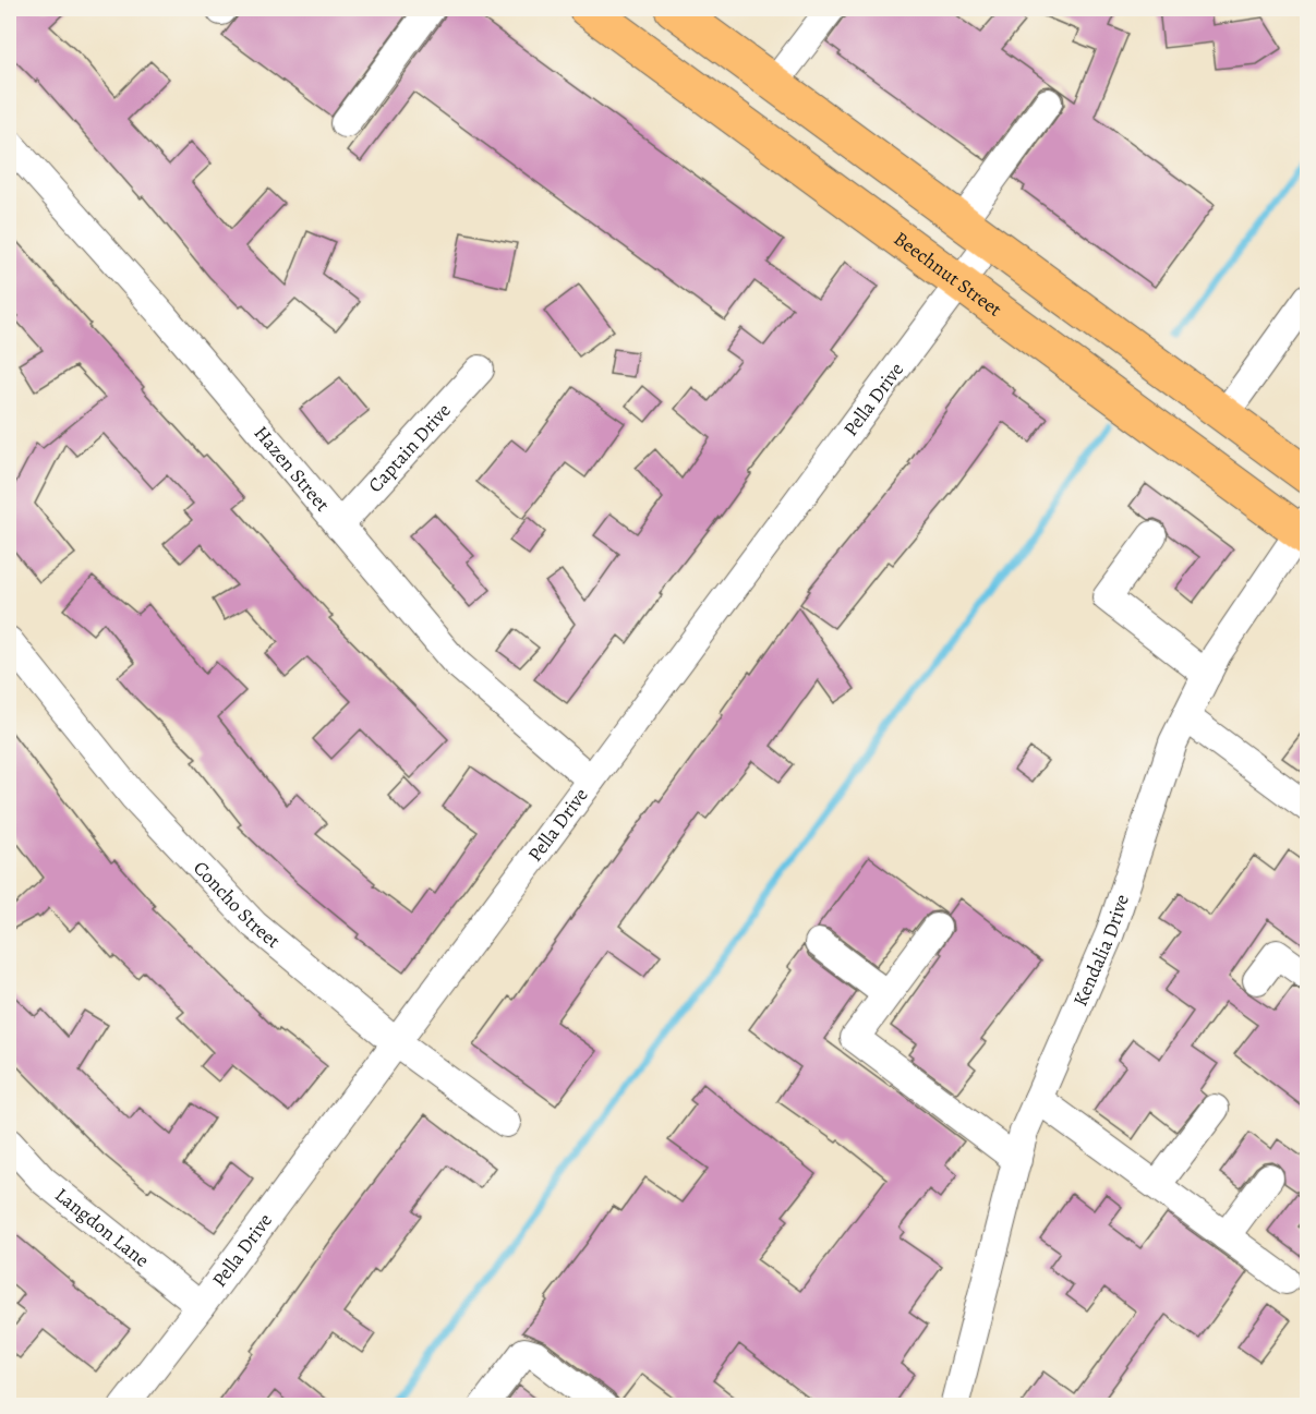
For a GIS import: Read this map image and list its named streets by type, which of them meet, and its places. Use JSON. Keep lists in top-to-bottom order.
{
  "streets": {
    "main road": ["Beechnut Street"],
    "street": [
      "Pella Drive",
      "Captain Drive",
      "Hazen Street",
      "Concho Street",
      "Kendalia Drive",
      "Langdon Lane"
    ]
  },
  "crossings": [
    ["Beechnut Street", "Pella Drive"],
    ["Beechnut Street", "Kendalia Drive"],
    ["Pella Drive", "Hazen Street"],
    ["Pella Drive", "Concho Street"],
    ["Pella Drive", "Langdon Lane"],
    ["Captain Drive", "Hazen Street"]
  ]
}
